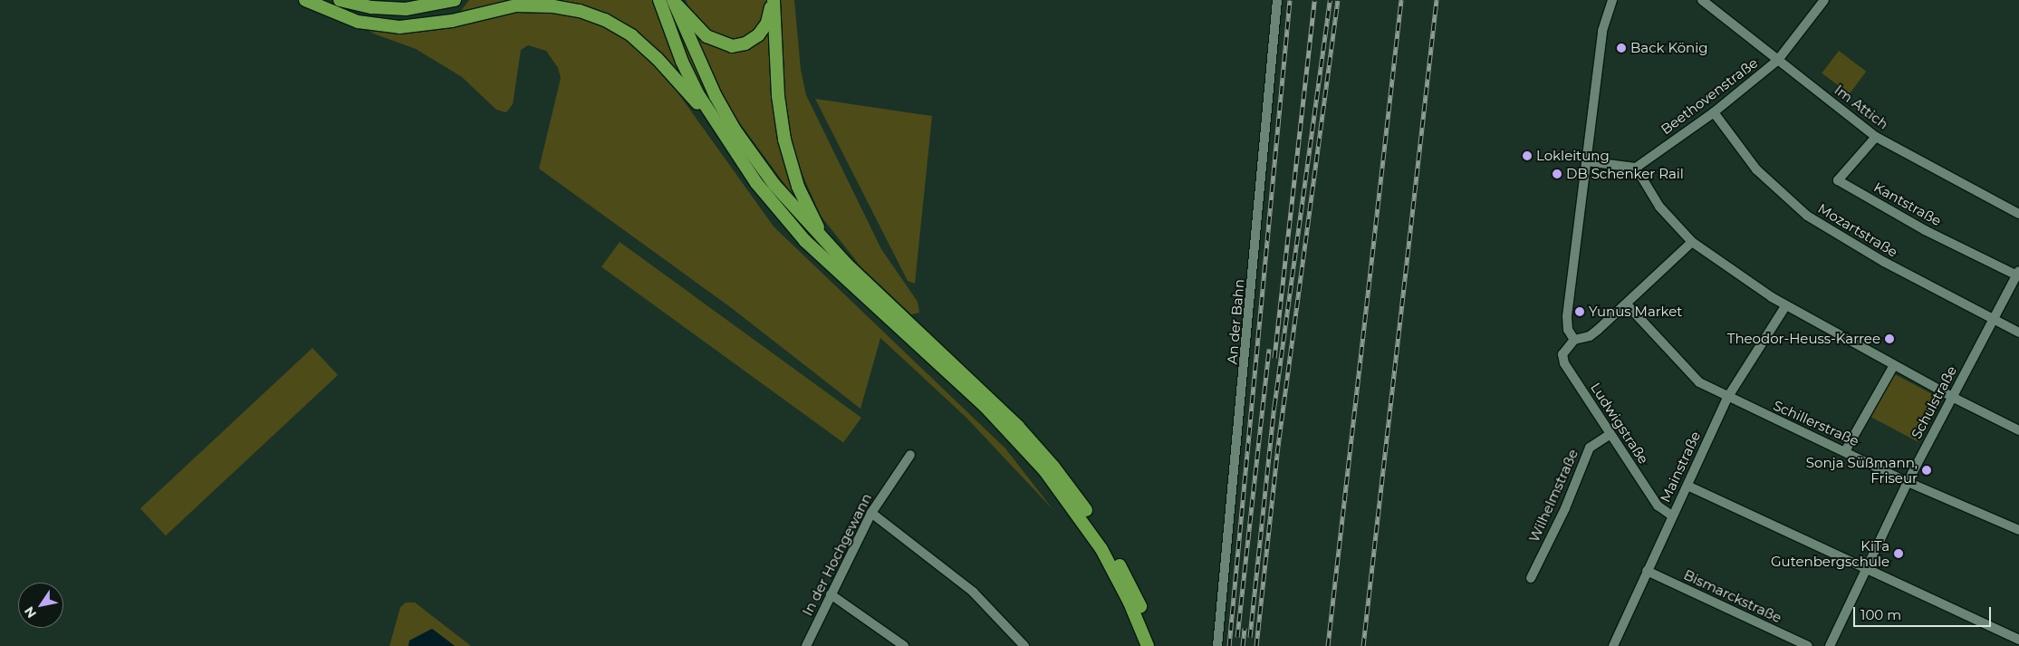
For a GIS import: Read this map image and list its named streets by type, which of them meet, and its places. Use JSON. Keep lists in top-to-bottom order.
{
  "streets": {
    "street": [
      "Beethovenstraße",
      "Im Attich",
      "Kantstraße",
      "Mozartstraße",
      "An der Bahn",
      "Schulstraße",
      "Ludwigstraße",
      "Schillerstraße",
      "Mainstraße",
      "Wilhelmstraße",
      "In der Hochgewann",
      "Bismarckstraße"
    ]
  },
  "crossings": [
    ["Beethovenstraße", "Im Attich"],
    ["Beethovenstraße", "Mozartstraße"],
    ["Im Attich", "Kantstraße"],
    ["Kantstraße", "Schulstraße"],
    ["Mozartstraße", "Schulstraße"],
    ["Schulstraße", "Schillerstraße"],
    ["Ludwigstraße", "Mainstraße"],
    ["Ludwigstraße", "Wilhelmstraße"],
    ["Schillerstraße", "Mainstraße"],
    ["Mainstraße", "Bismarckstraße"]
  ],
  "places": [
    "Back König",
    "Lokleitung",
    "DB Schenker Rail",
    "Yunus Market",
    "Theodor-Heuss-Karree",
    "Sonja Süßmann, Friseur",
    "KiTa Gutenbergschule"
  ],
  "scale_bar": "100 m",
  "north": "bottom left"
}
